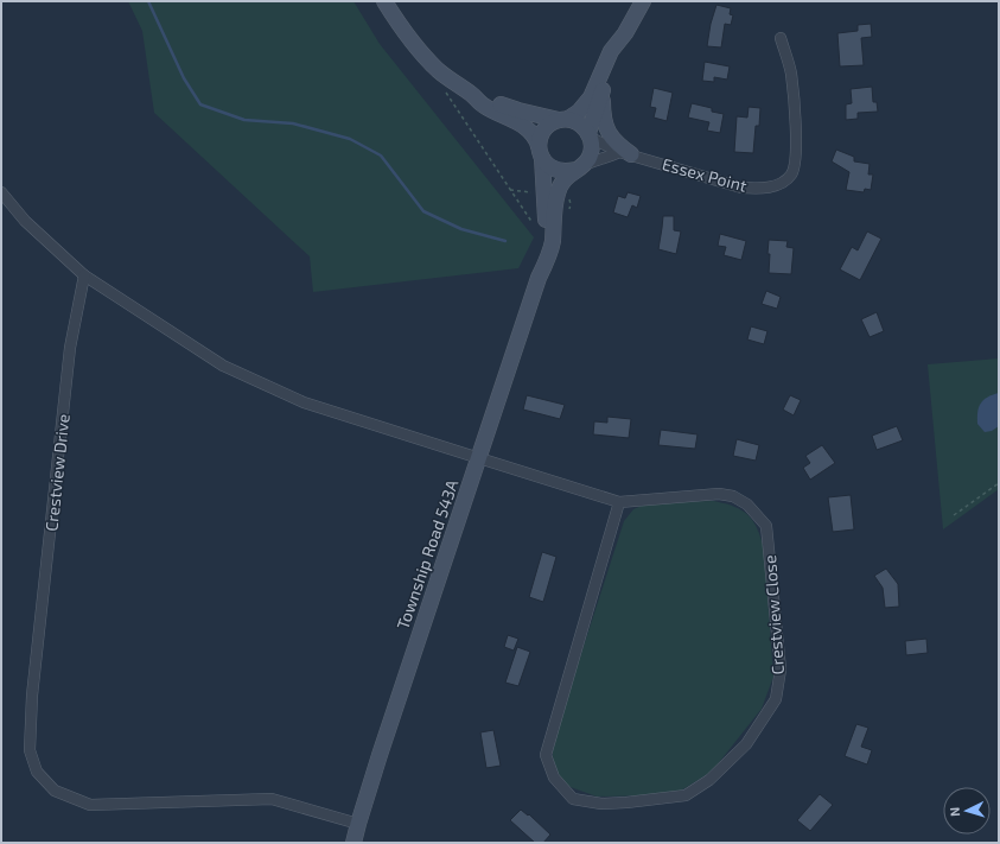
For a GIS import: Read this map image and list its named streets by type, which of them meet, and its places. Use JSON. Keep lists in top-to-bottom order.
{
  "streets": {
    "main road": ["Township Road 543A"],
    "street": ["Essex Point", "Crestview Drive", "Crestview Close"]
  },
  "crossings": [
    ["Essex Point", "Township Road 543A"],
    ["Crestview Drive", "Township Road 543A"],
    ["Township Road 543A", "Crestview Close"]
  ],
  "north": "left"
}
